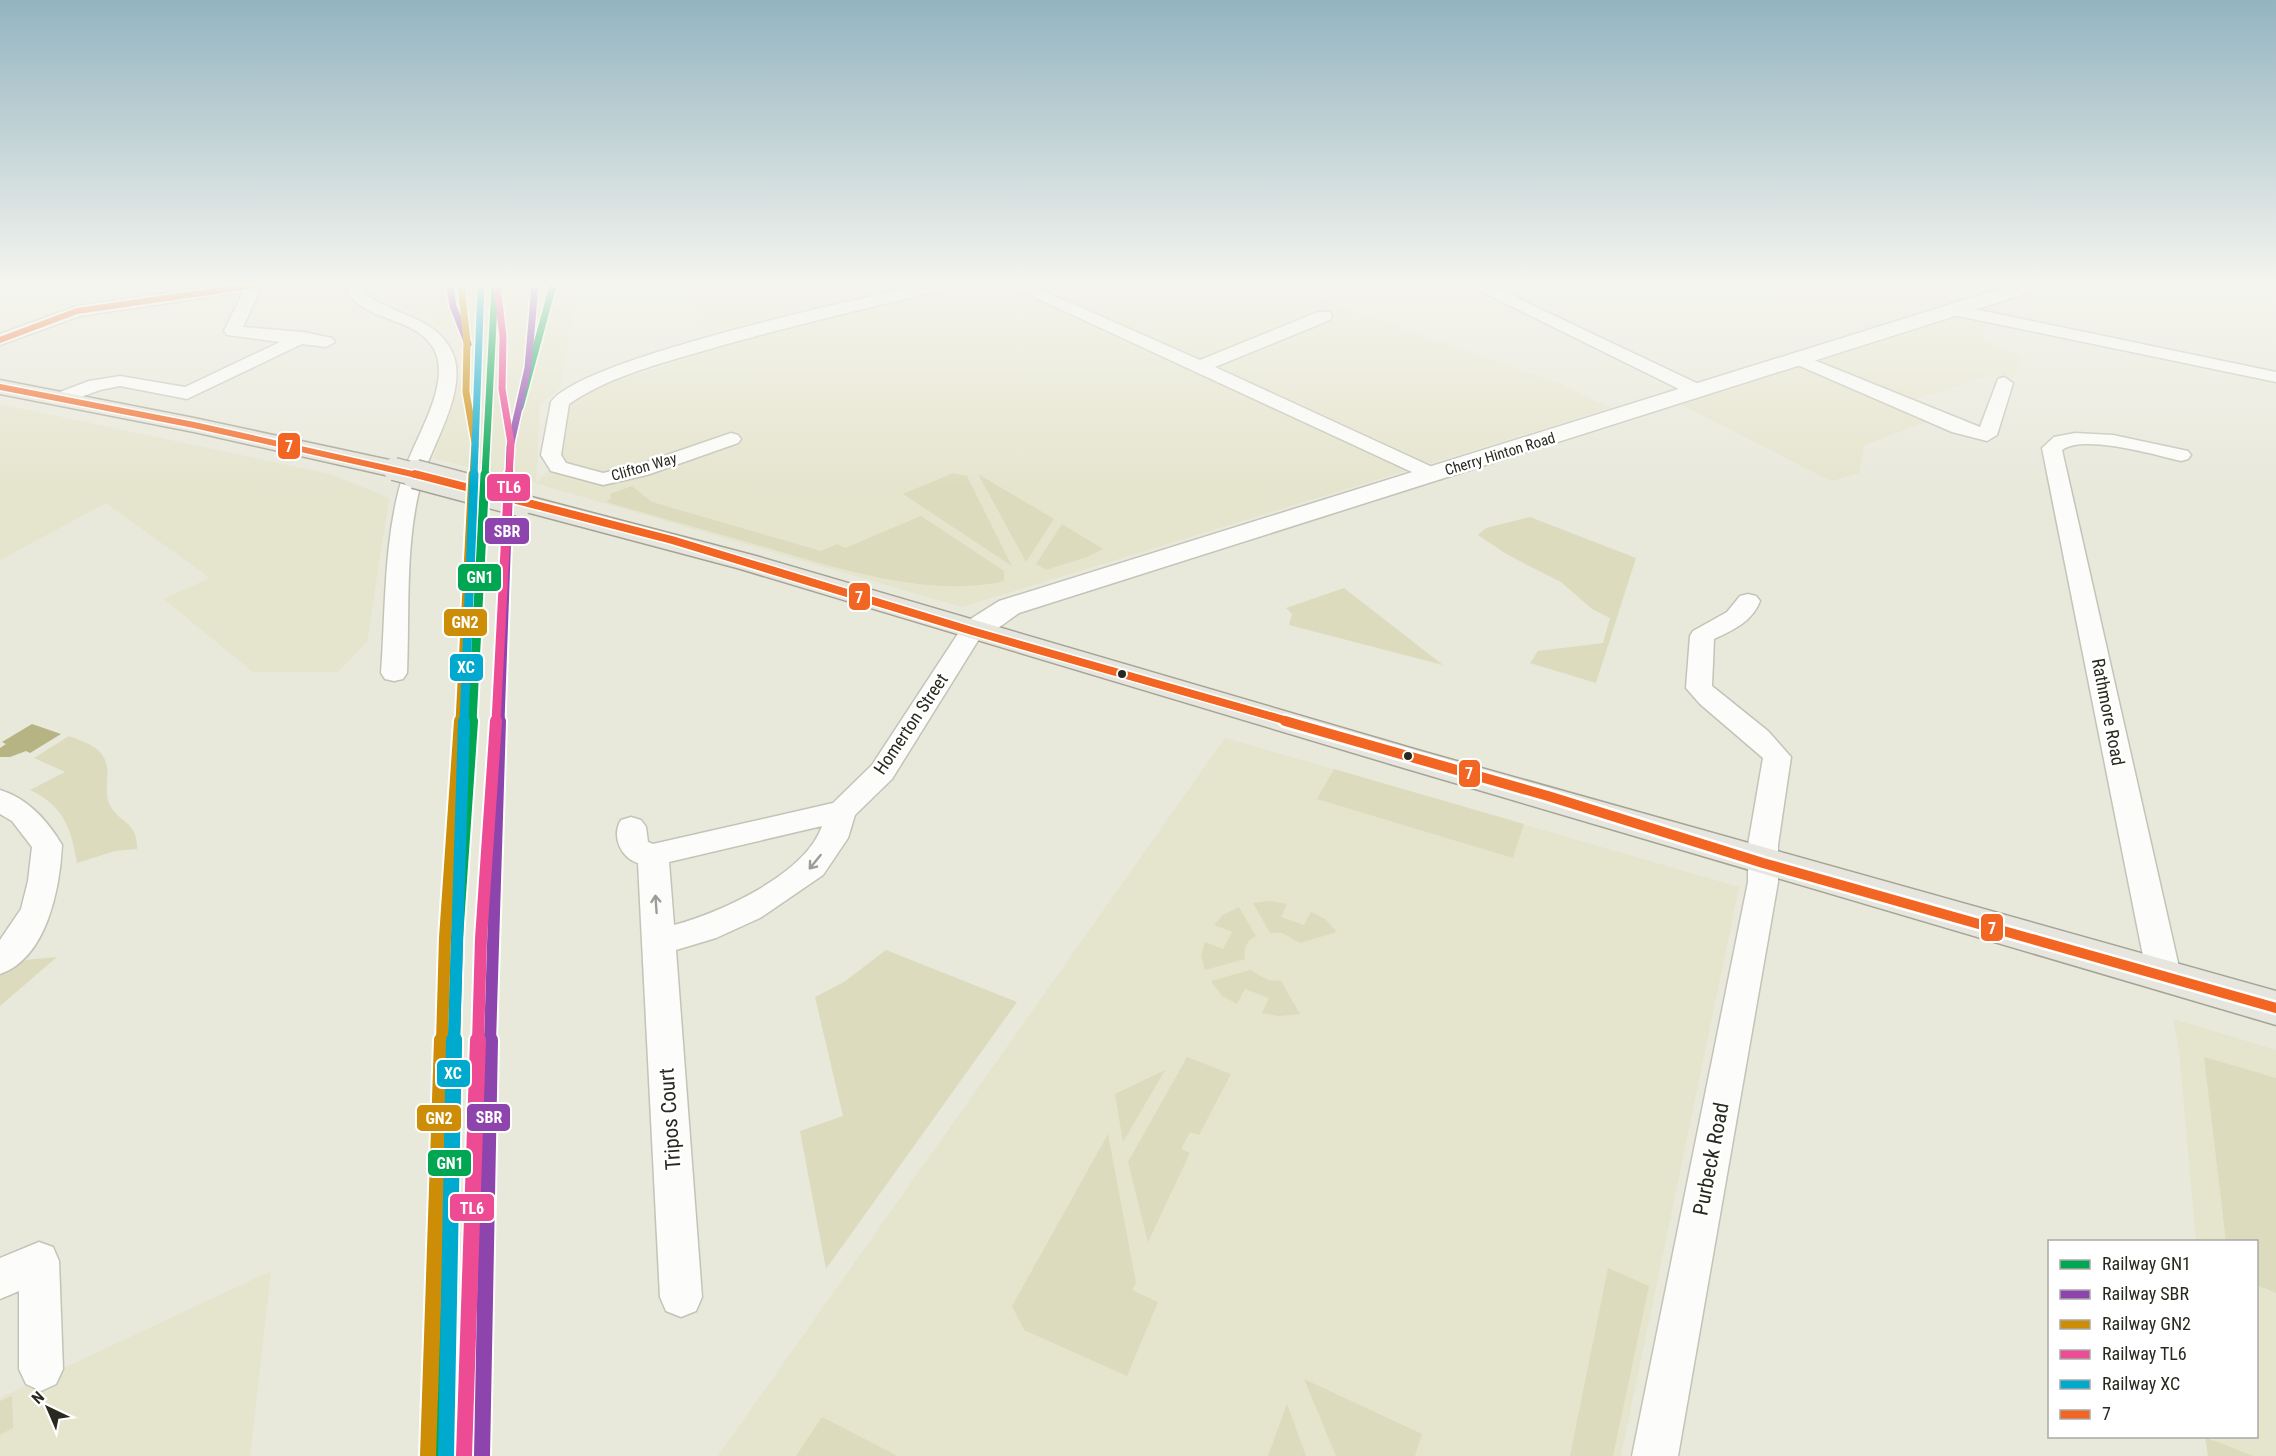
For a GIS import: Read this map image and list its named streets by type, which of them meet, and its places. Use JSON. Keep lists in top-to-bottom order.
{
  "streets": {
    "street": [
      "Cherry Hinton Road",
      "Clifton Way",
      "Rathmore Road",
      "Homerton Street",
      "Tripos Court",
      "Purbeck Road"
    ]
  },
  "crossings": [
    ["Cherry Hinton Road", "Homerton Street"],
    ["Homerton Street", "Tripos Court"]
  ],
  "lines": [
    "rail line GN1",
    "rail line SBR",
    "rail line GN2",
    "rail line TL6",
    "rail line XC",
    "transit line 7"
  ],
  "legend": [
    "Railway GN1",
    "Railway SBR",
    "Railway GN2",
    "Railway TL6",
    "Railway XC",
    "7"
  ],
  "north": "top left"
}
